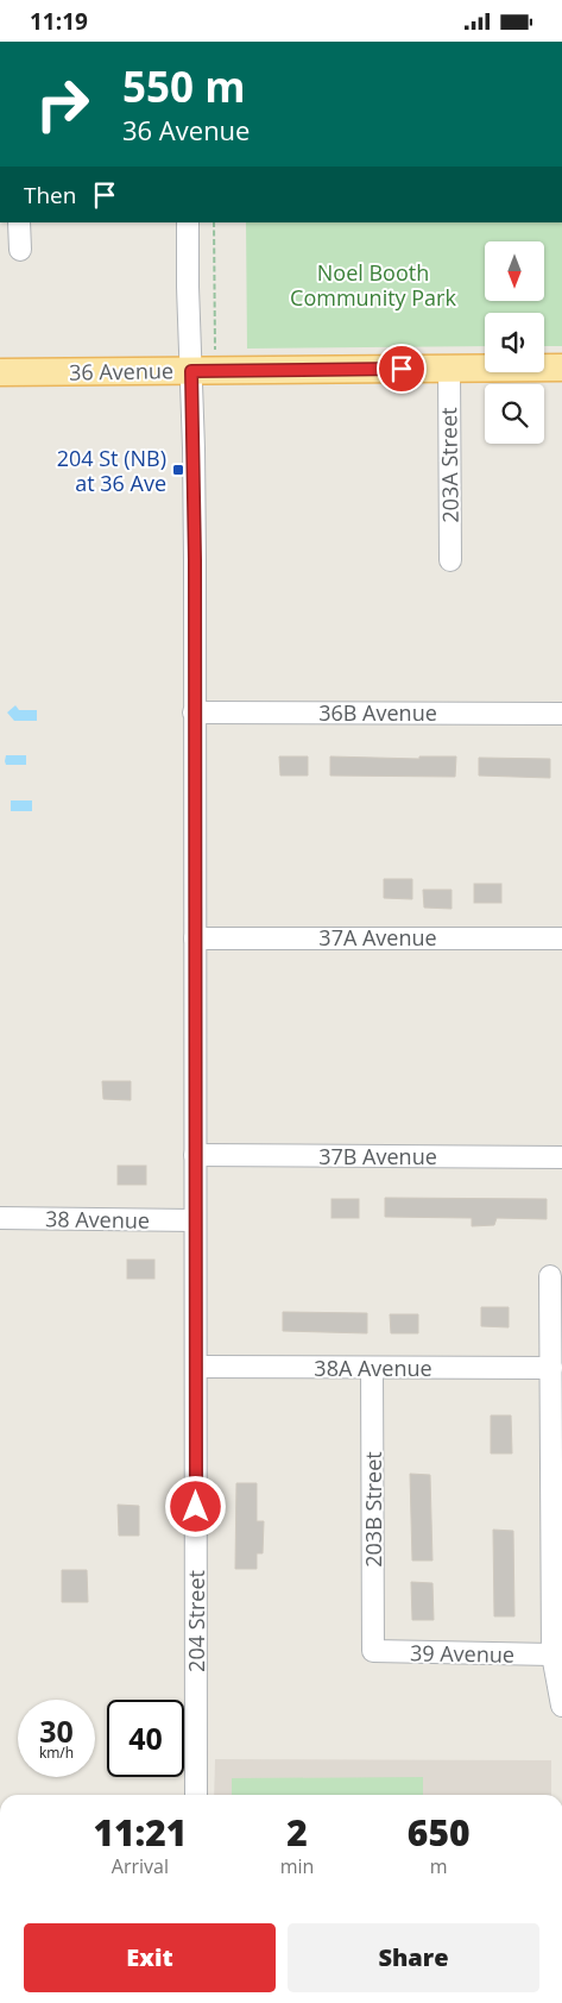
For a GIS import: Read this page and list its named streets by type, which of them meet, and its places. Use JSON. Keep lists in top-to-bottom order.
{
  "streets": {
    "main road": ["36 Avenue"],
    "street": [
      "203A Street",
      "36B Avenue",
      "37A Avenue",
      "37B Avenue",
      "38 Avenue",
      "38A Avenue",
      "203B Street",
      "204 Street",
      "39 Avenue"
    ]
  },
  "crossings": [
    ["36 Avenue", "203A Street"],
    ["36 Avenue", "204 Street"],
    ["36B Avenue", "204 Street"],
    ["37A Avenue", "204 Street"],
    ["37B Avenue", "204 Street"],
    ["38 Avenue", "204 Street"],
    ["38A Avenue", "203B Street"],
    ["38A Avenue", "204 Street"],
    ["203B Street", "39 Avenue"]
  ],
  "parks": ["Noel Booth Community Park"],
  "places": {
    "transit": ["204 St (NB) at 36 Ave"]
  },
  "north": "bottom",
  "page": {
    "status": "11:19",
    "turn": ["550 m", "36 Avenue"],
    "then": "Then",
    "speed": "30 km/h",
    "limit": "40",
    "eta": [
      "11:21",
      "Arrival",
      "2",
      "min",
      "650",
      "m"
    ],
    "buttons": ["Exit", "Share"]
  }
}
